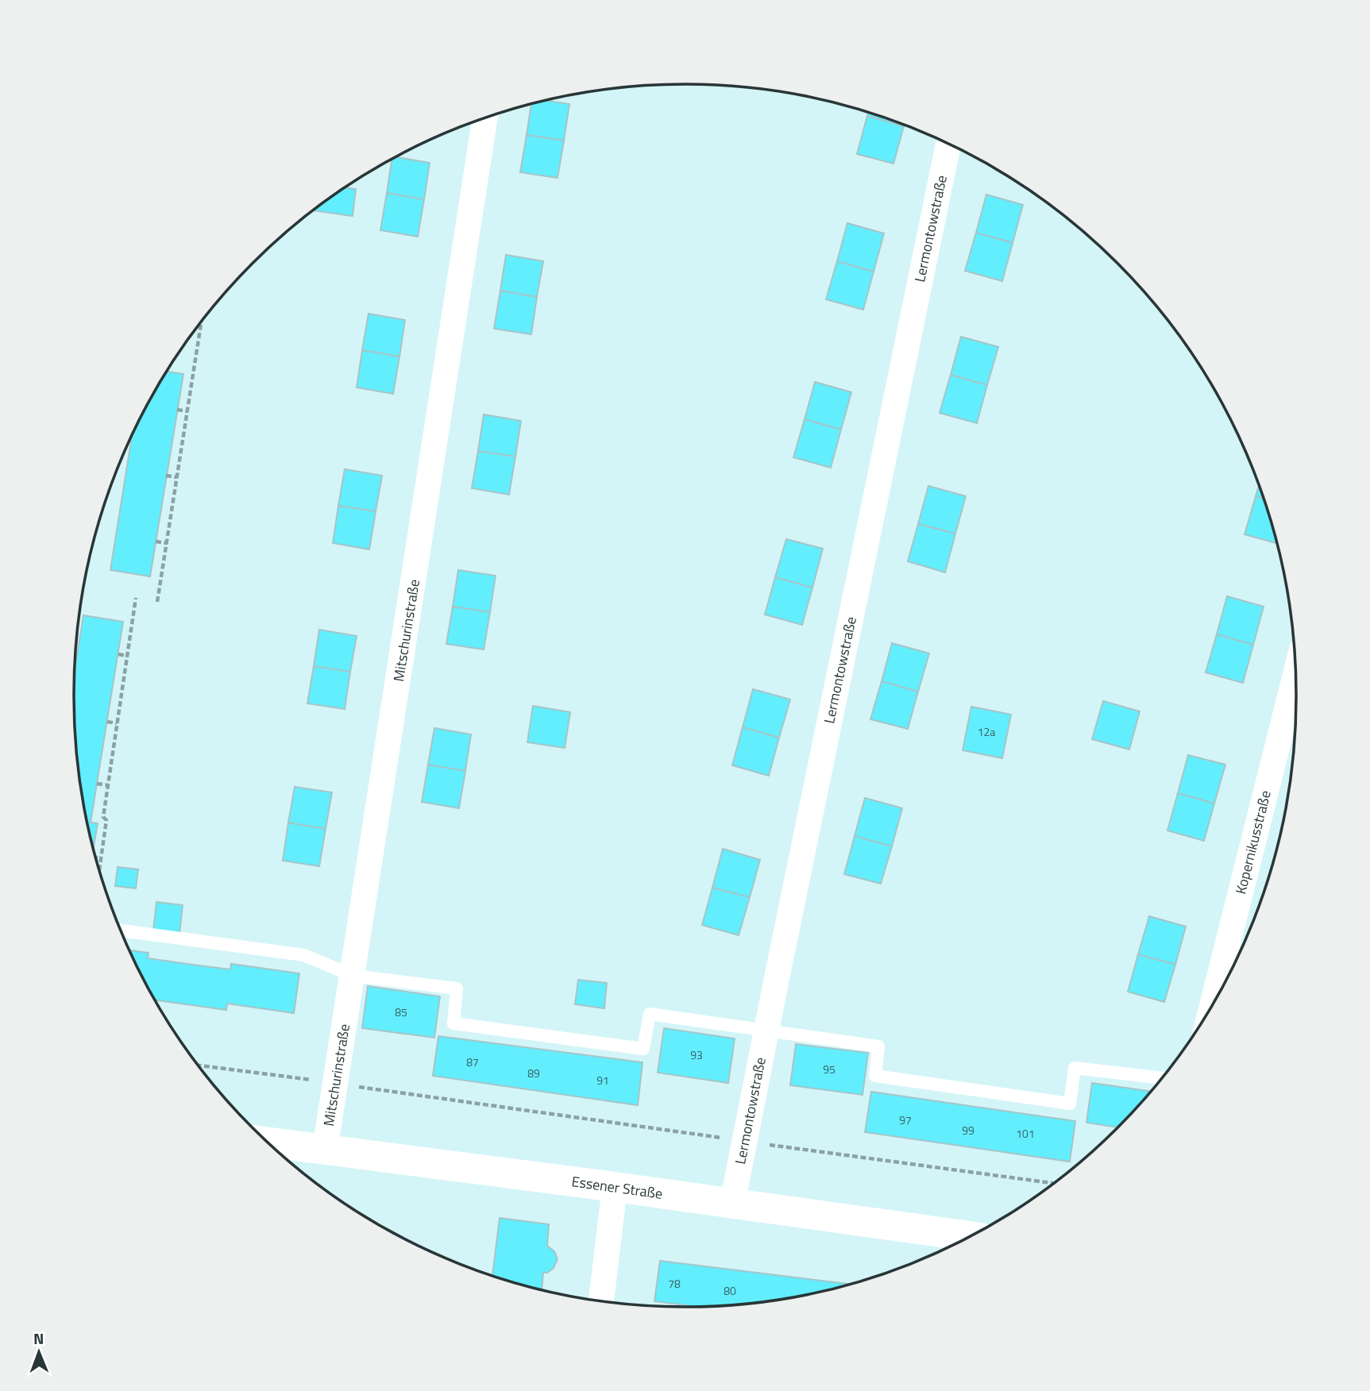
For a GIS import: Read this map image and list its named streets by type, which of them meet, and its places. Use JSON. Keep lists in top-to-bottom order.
{
  "streets": {
    "main road": ["Essener Straße"],
    "street": ["Lermontowstraße", "Mitschurinstraße", "Kopernikusstraße"]
  },
  "crossings": [
    ["Lermontowstraße", "Essener Straße"],
    ["Mitschurinstraße", "Essener Straße"]
  ],
  "house_numbers": [
    "12a",
    "85",
    "93",
    "87",
    "95",
    "89",
    "91",
    "97",
    "99",
    "101",
    "78",
    "80"
  ],
  "north": "top"
}
